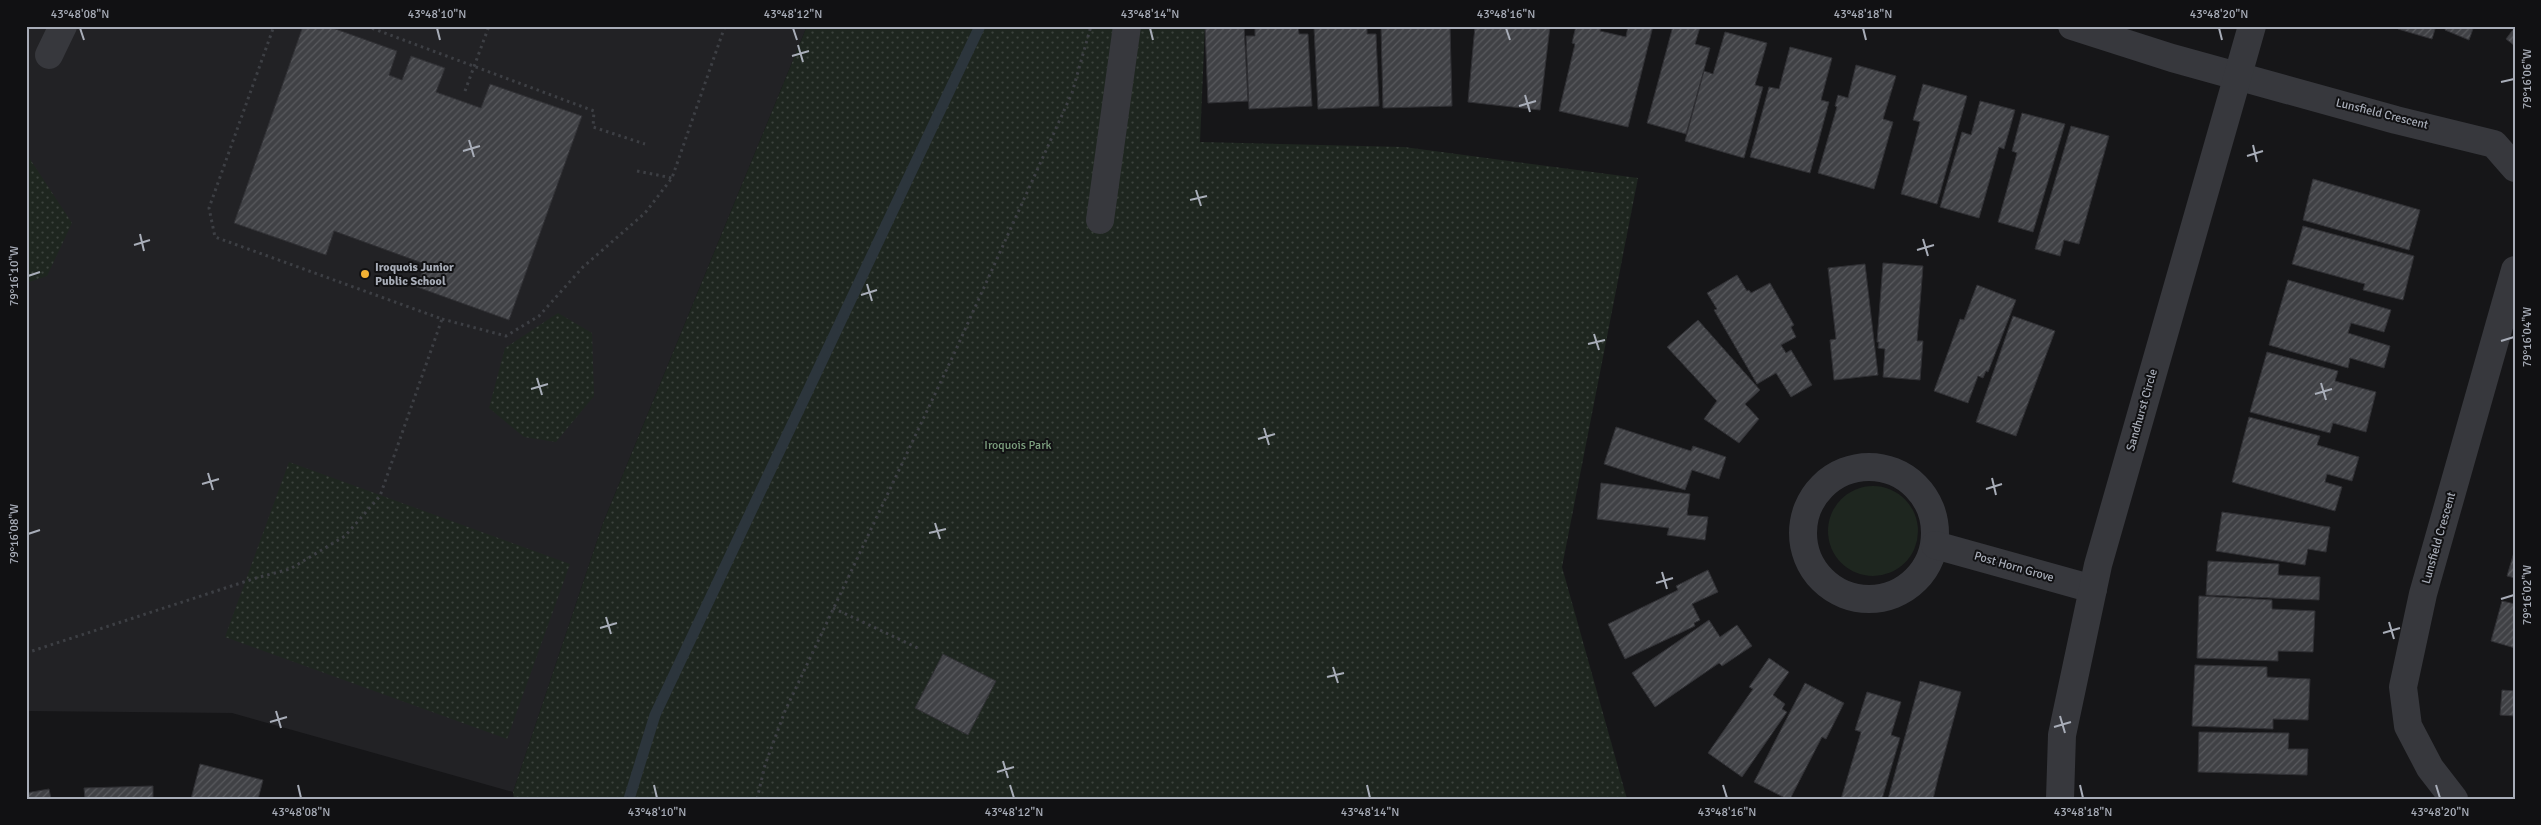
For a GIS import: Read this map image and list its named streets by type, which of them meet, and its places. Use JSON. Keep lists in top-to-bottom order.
{
  "streets": {
    "street": ["Lunsfield Crescent", "Sandhurst Circle", "Post Horn Grove"]
  },
  "crossings": [
    ["Lunsfield Crescent", "Sandhurst Circle"],
    ["Sandhurst Circle", "Post Horn Grove"]
  ],
  "parks": ["Iroquois Park"],
  "places": ["Iroquois Junior Public School"],
  "coordinates": [
    "43°48'08\"N",
    "43°48'10\"N",
    "43°48'12\"N",
    "43°48'14\"N",
    "43°48'16\"N",
    "43°48'18\"N",
    "43°48'20\"N",
    "79°16'06\"W",
    "79°16'10\"W",
    "79°16'04\"W",
    "79°16'08\"W",
    "79°16'02\"W"
  ]
}
